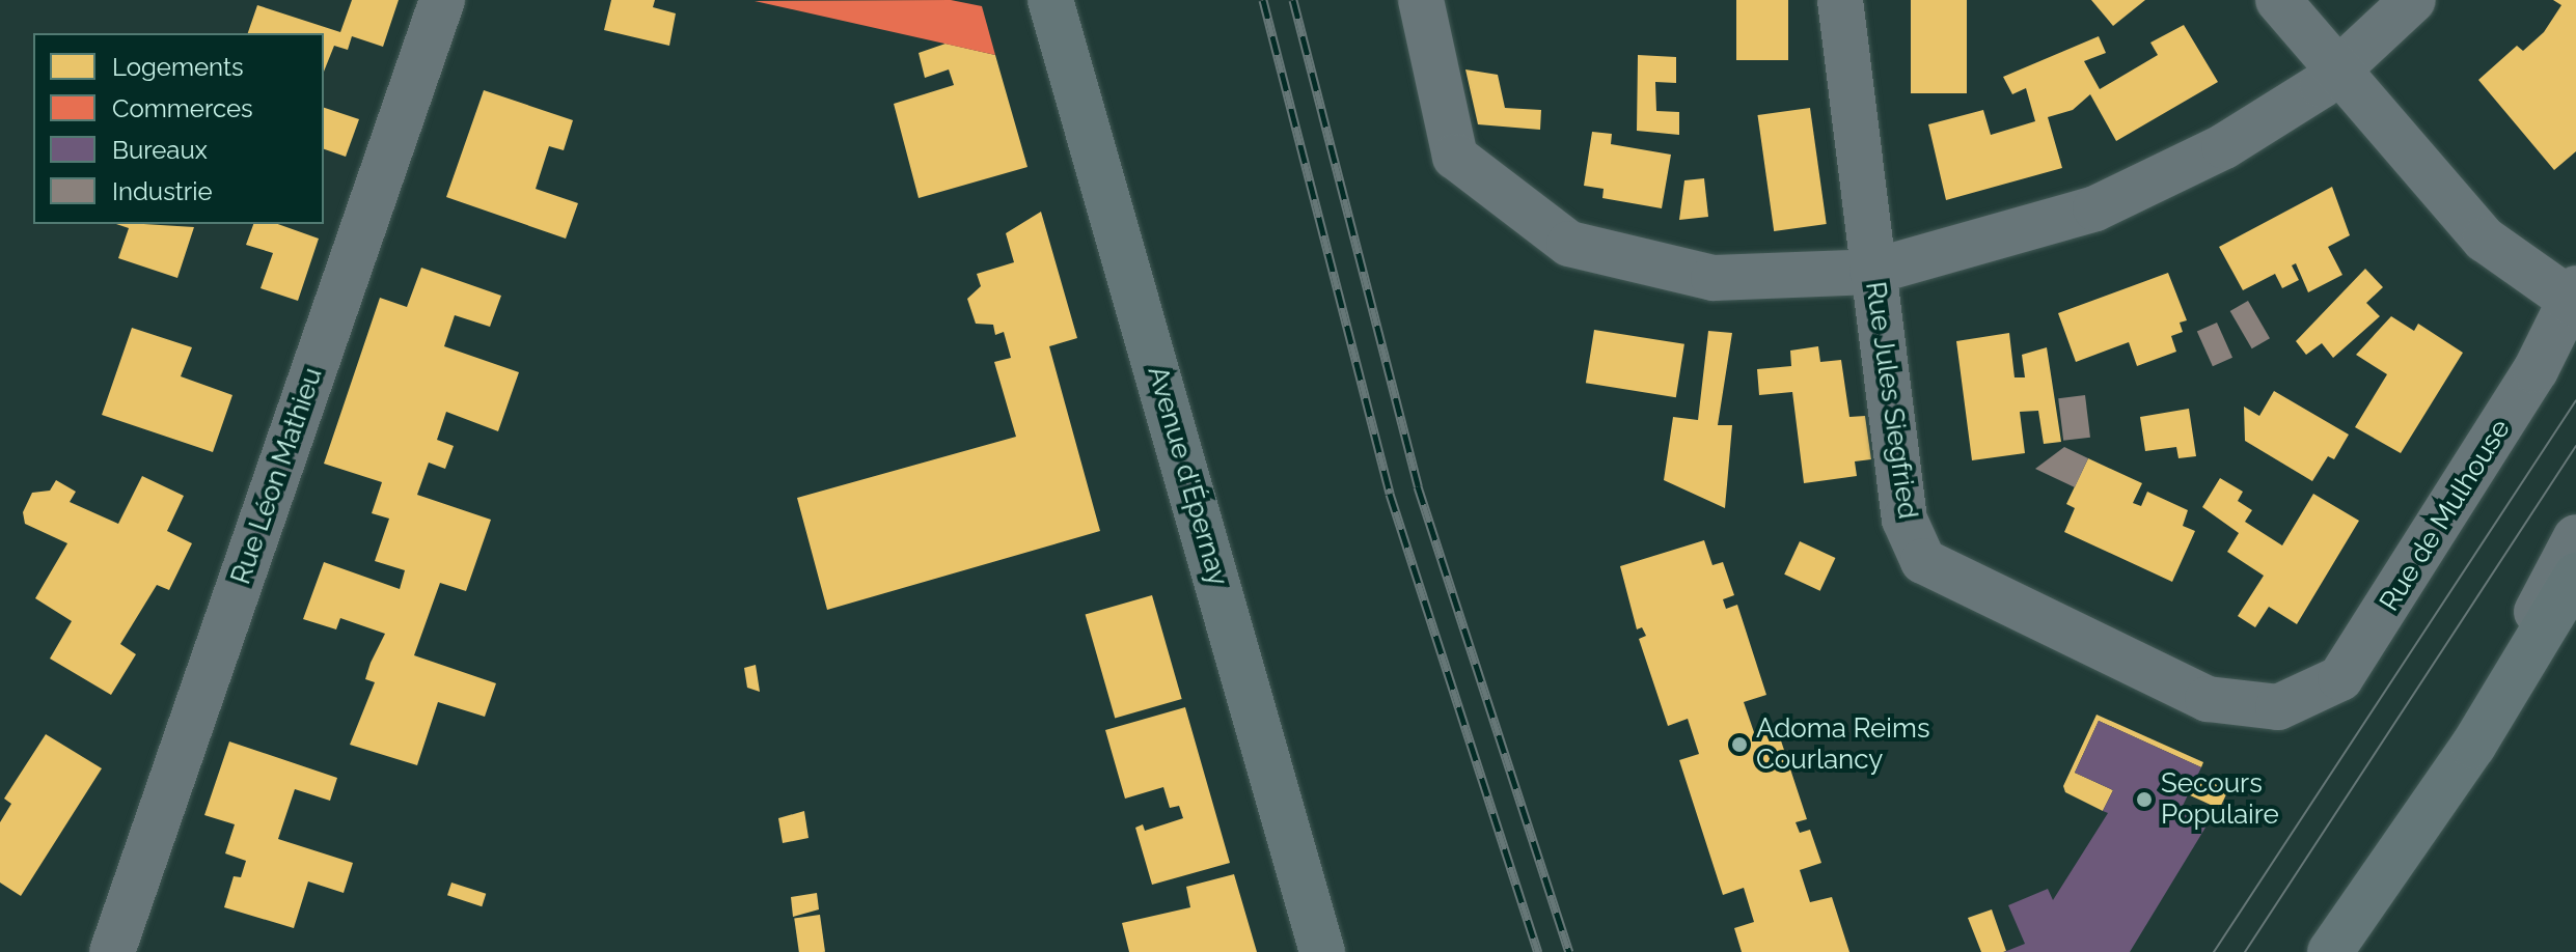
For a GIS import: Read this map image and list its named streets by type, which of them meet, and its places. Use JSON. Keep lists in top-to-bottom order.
{
  "streets": {
    "main road": ["Avenue d'Épernay"],
    "street": ["Rue Jules Siegfried", "Rue Léon Mathieu", "Rue de Mulhouse"]
  },
  "crossings": [
    ["Rue Jules Siegfried", "Rue de Mulhouse"]
  ],
  "places": ["Adoma Reims Courlancy", "Secours Populaire"],
  "legend": [
    "Logements",
    "Commerces",
    "Bureaux",
    "Industrie"
  ]
}
